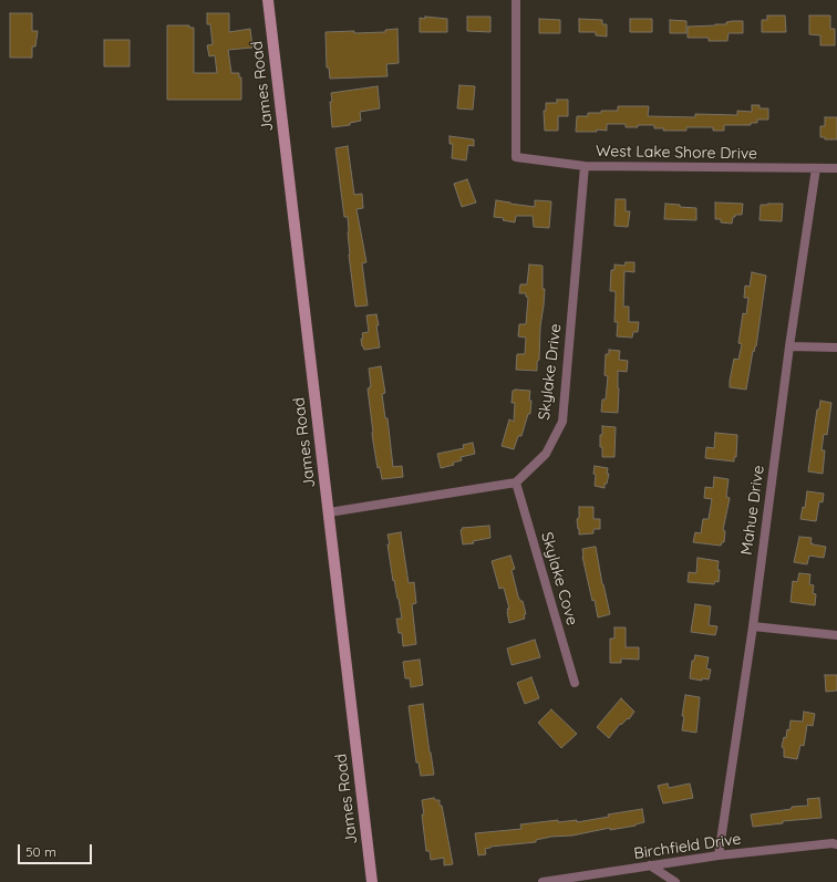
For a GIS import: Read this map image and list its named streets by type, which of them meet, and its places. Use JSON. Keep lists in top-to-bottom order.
{
  "streets": {
    "main road": ["James Road"],
    "street": [
      "West Lake Shore Drive",
      "Skylake Drive",
      "Mahue Drive",
      "Skylake Cove",
      "Birchfield Drive"
    ]
  },
  "crossings": [
    ["West Lake Shore Drive", "Skylake Drive"],
    ["West Lake Shore Drive", "Mahue Drive"],
    ["Skylake Drive", "Skylake Cove"],
    ["Mahue Drive", "Birchfield Drive"]
  ],
  "scale_bar": "50 m"
}
